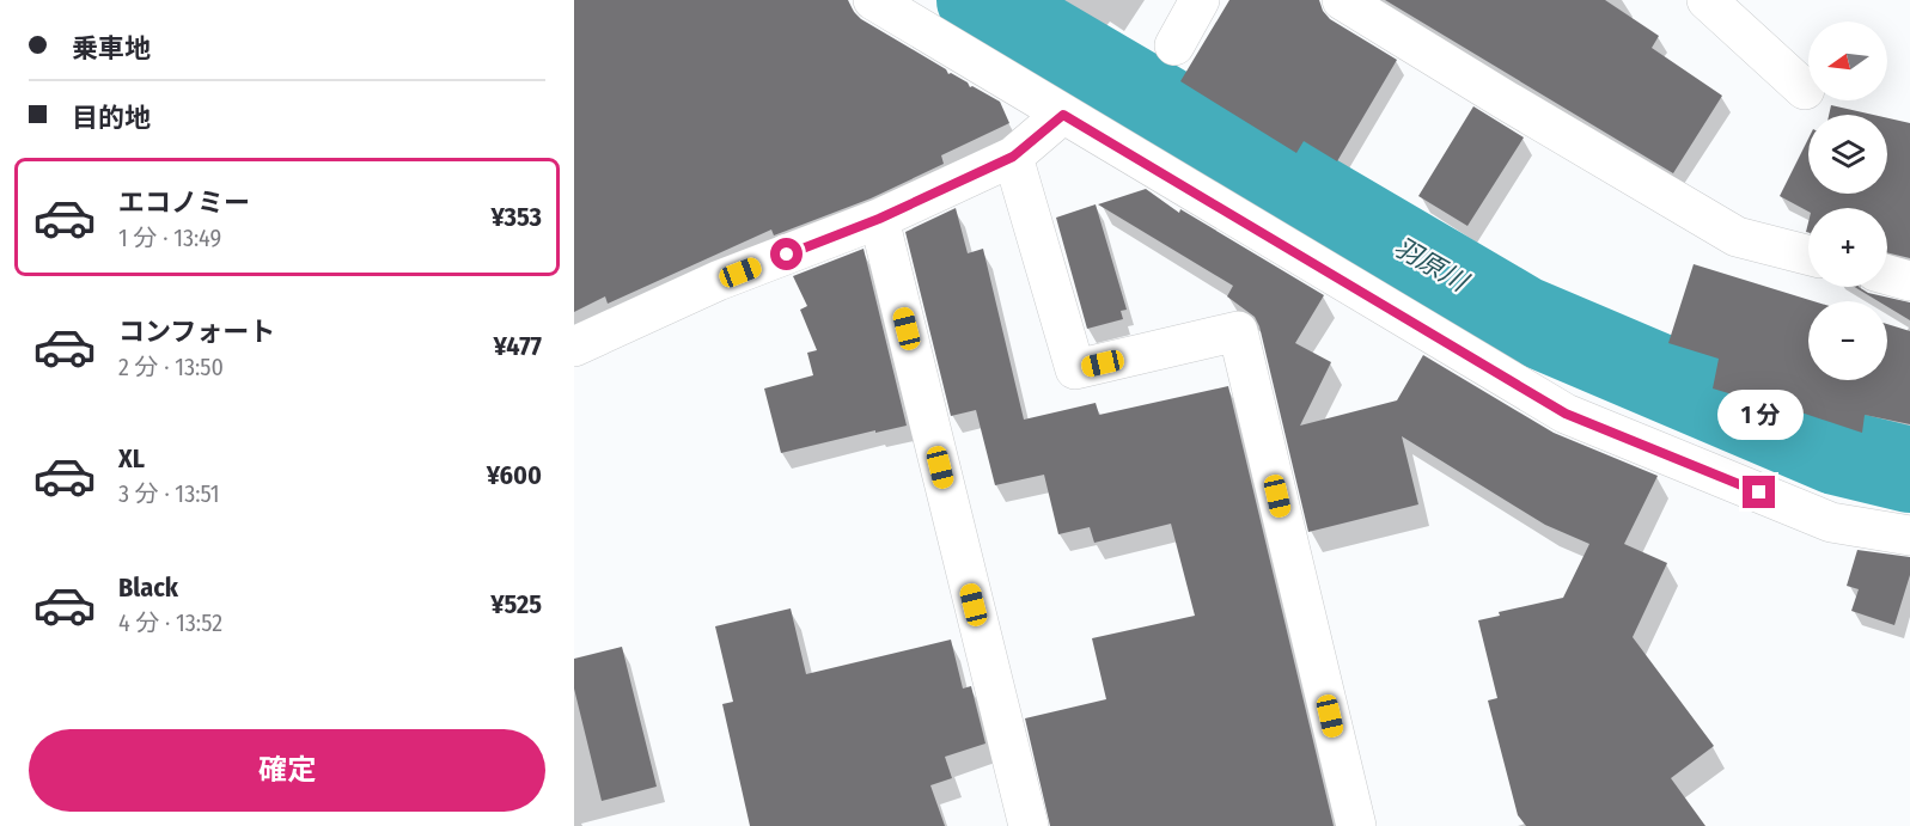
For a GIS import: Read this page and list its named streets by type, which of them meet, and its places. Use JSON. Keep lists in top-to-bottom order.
{
  "water": ["羽原川"],
  "north": "left",
  "page": {
    "banner": ["乗車地", "目的地"],
    "map_buttons": ["+", "−"],
    "list": [
      {
        "name": "エコノミー",
        "note": "1 分 · 13:49",
        "value": "¥353"
      },
      {
        "name": "コンフォート",
        "note": "2 分 · 13:50",
        "value": "¥477"
      },
      {
        "name": "XL",
        "note": "3 分 · 13:51",
        "value": "¥600"
      },
      {
        "name": "Black",
        "note": "4 分 · 13:52",
        "value": "¥525"
      }
    ],
    "bubble": "1 分",
    "buttons": "確定"
  }
}
